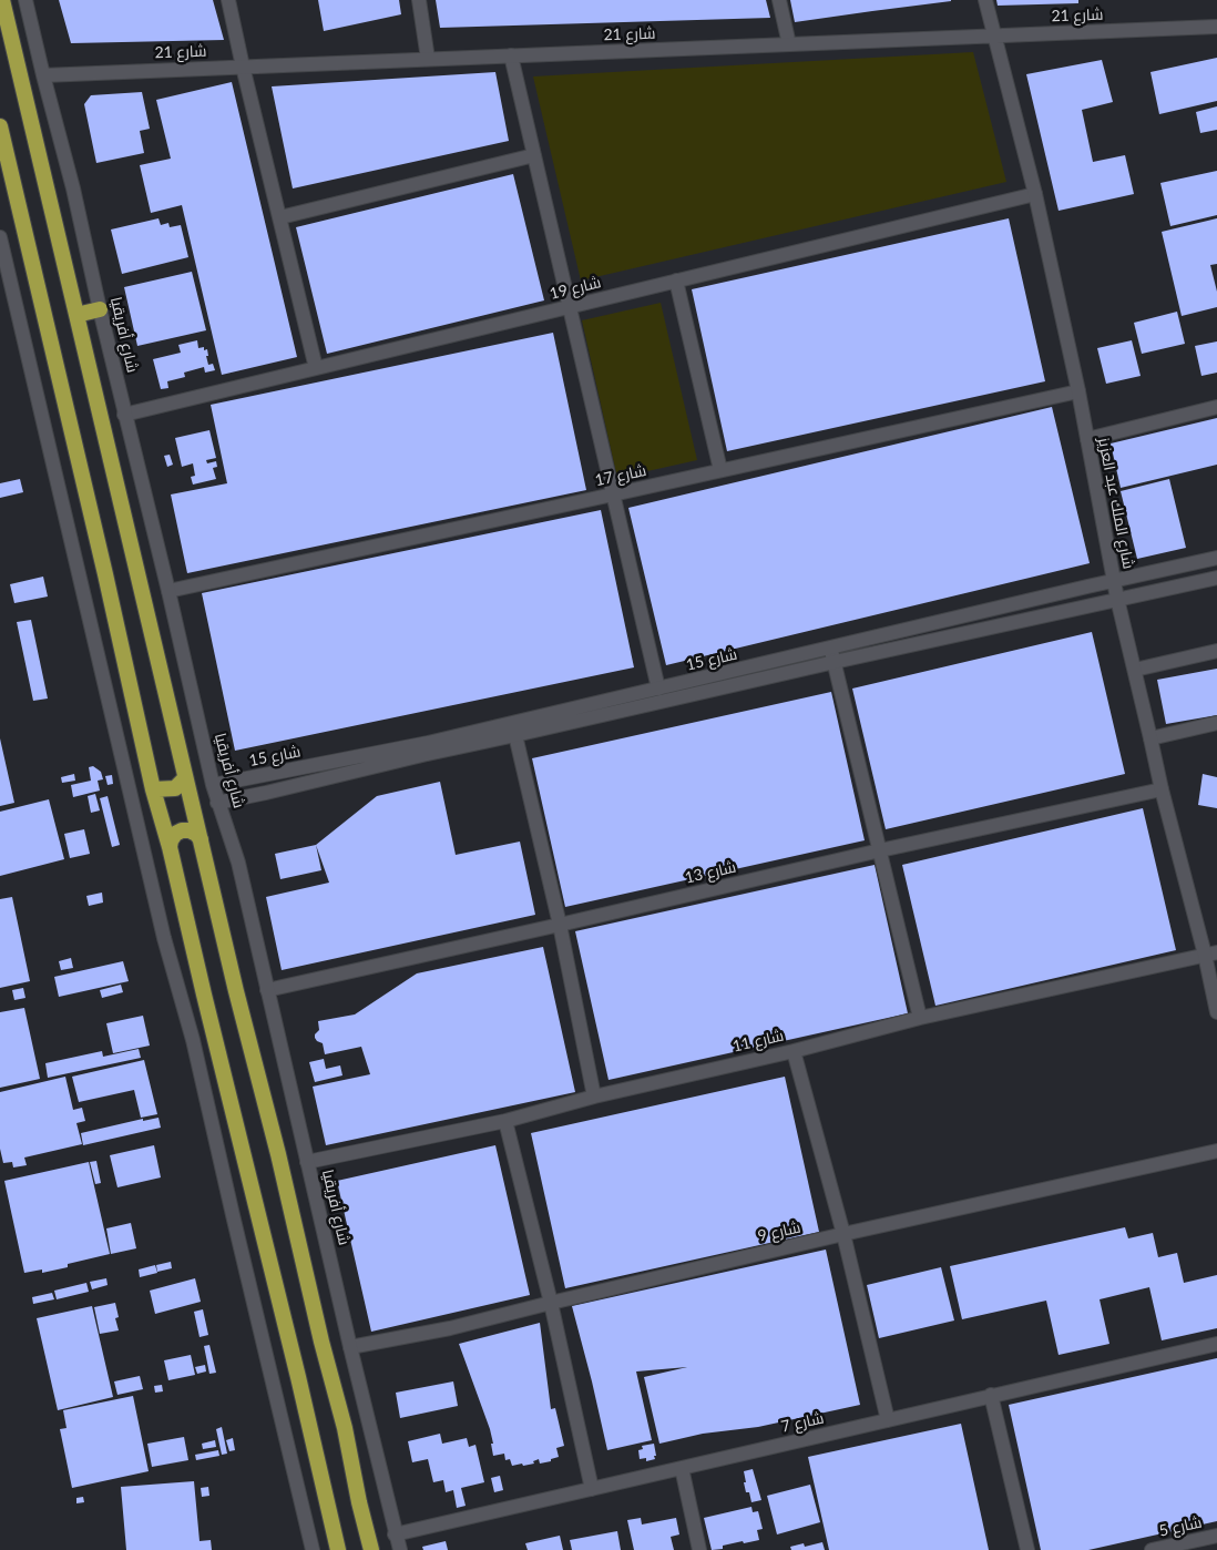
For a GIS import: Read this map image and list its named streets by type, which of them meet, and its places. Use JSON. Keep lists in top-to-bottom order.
{
  "streets": {
    "street": [
      "شارع 21",
      "شارع 19",
      "شارع أفريقيا",
      "شارع 17",
      "شارع الملك عبد العزيز",
      "شارع 15",
      "شارع 13",
      "شارع 11",
      "شارع 9",
      "شارع 7",
      "شارع 5"
    ]
  },
  "crossings": [
    ["شارع 21", "شارع أفريقيا"],
    ["شارع 21", "شارع الملك عبد العزيز"],
    ["شارع 19", "شارع أفريقيا"],
    ["شارع 19", "شارع الملك عبد العزيز"],
    ["شارع أفريقيا", "شارع 17"],
    ["شارع أفريقيا", "شارع 15"],
    ["شارع أفريقيا", "شارع 13"],
    ["شارع أفريقيا", "شارع 11"],
    ["شارع أفريقيا", "شارع 9"],
    ["شارع أفريقيا", "شارع 7"],
    ["شارع 17", "شارع الملك عبد العزيز"],
    ["شارع الملك عبد العزيز", "شارع 15"],
    ["شارع الملك عبد العزيز", "شارع 13"],
    ["شارع الملك عبد العزيز", "شارع 11"]
  ]
}
